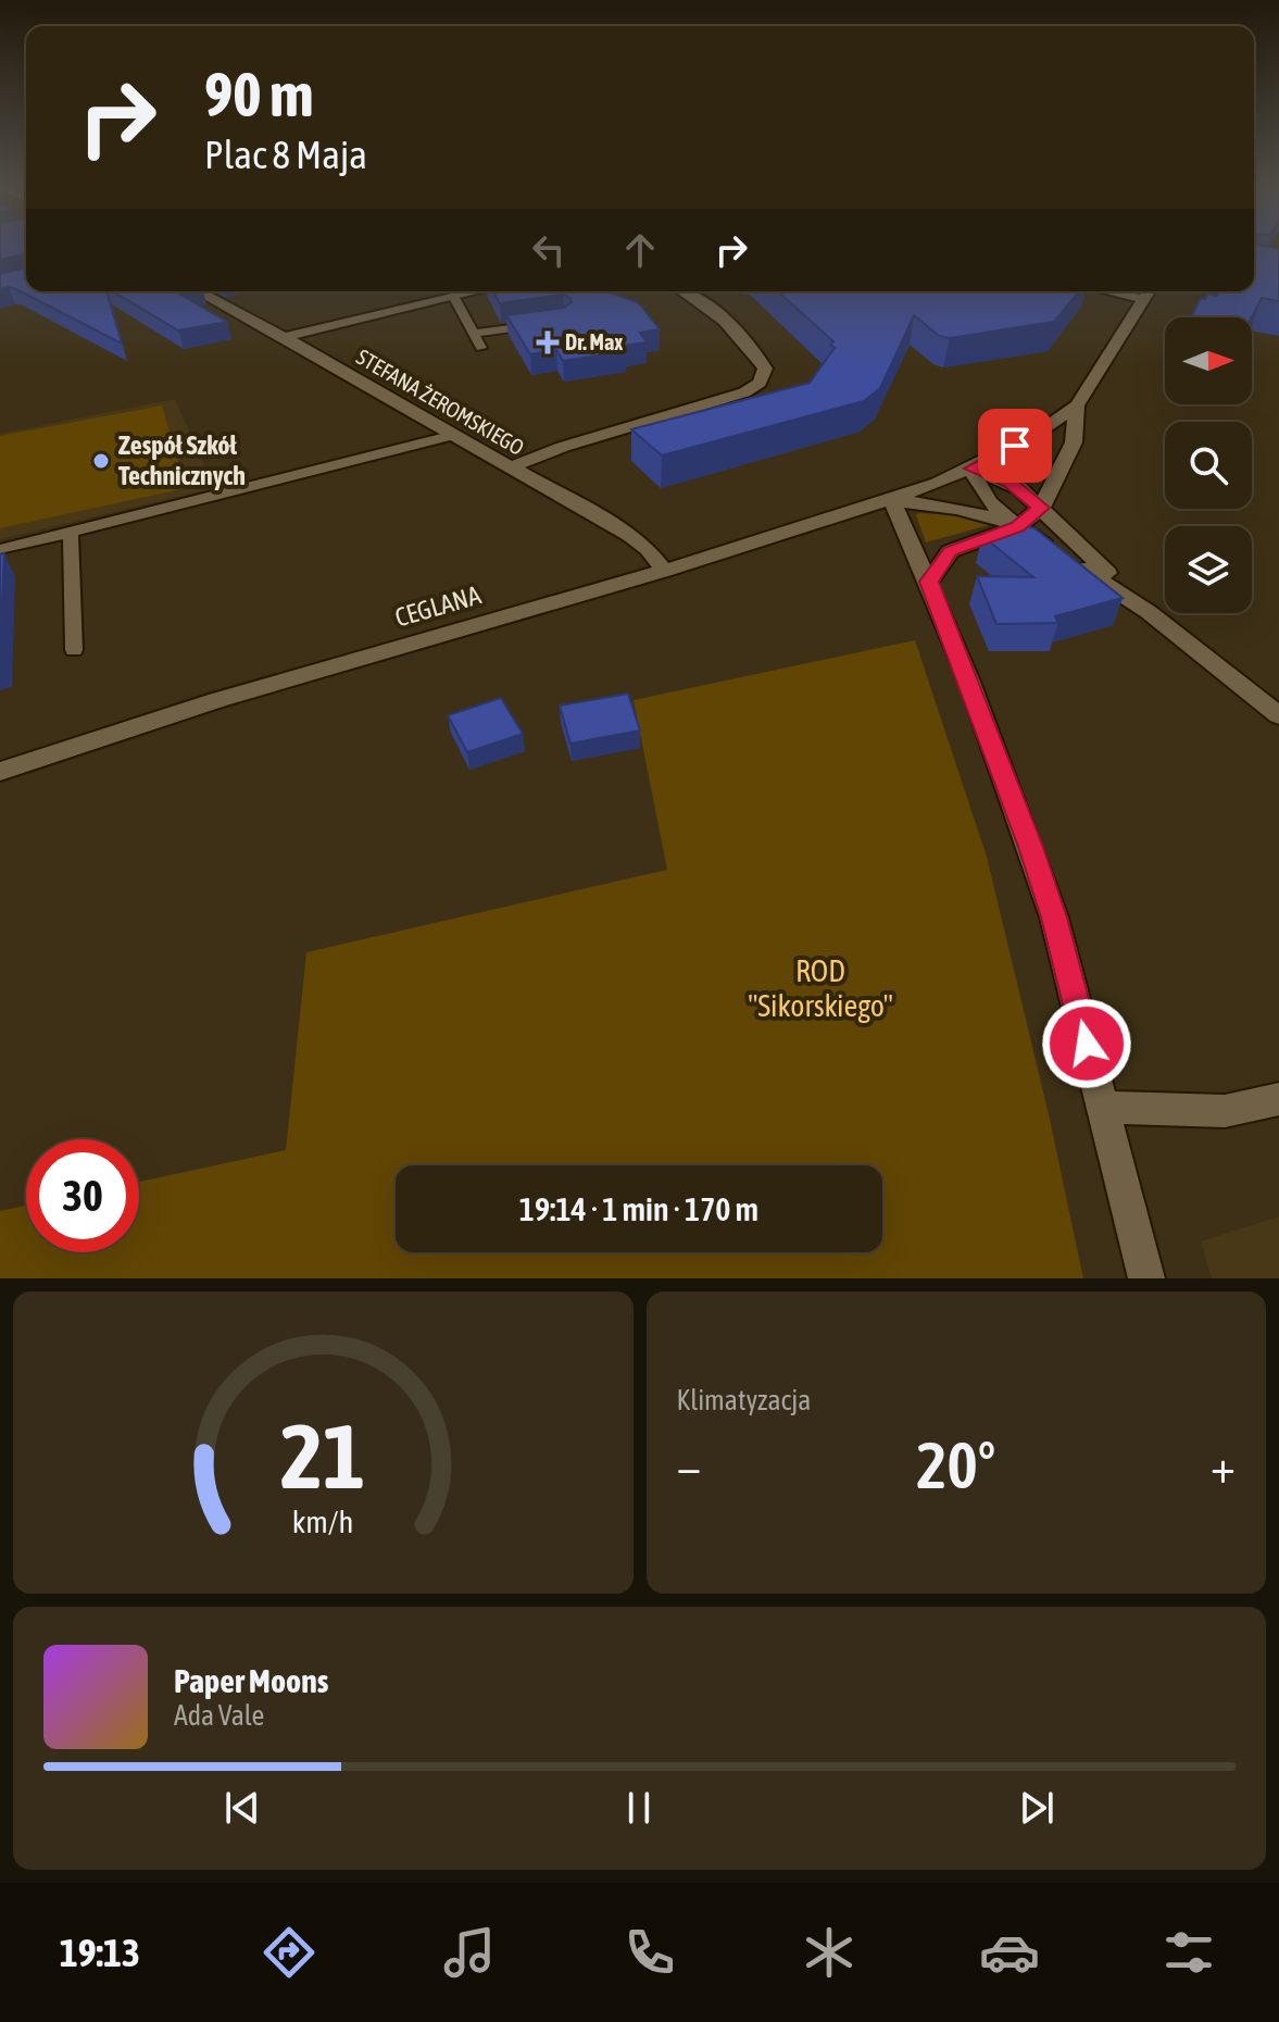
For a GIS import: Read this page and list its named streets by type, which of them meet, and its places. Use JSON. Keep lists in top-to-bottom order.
{
  "streets": {
    "street": ["STEFANA ŻEROMSKIEGO", "CEGLANA"]
  },
  "crossings": [
    ["STEFANA ŻEROMSKIEGO", "CEGLANA"]
  ],
  "parks": ["ROD \"Sikorskiego\""],
  "places": {
    "health": ["Dr. Max"],
    "other": ["Zespół Szkół Technicznych"]
  },
  "north": "right",
  "page": {
    "turn": ["90 m", "Plac 8 Maja"],
    "limit": "30",
    "trip": "19:14 · 1 min · 170 m",
    "tile": "Klimatyzacja",
    "heat": ["−", "20°", "+"],
    "song": ["Paper Moons", "Ada Vale"],
    "tabs": "19:13",
    "gauge": ["21", "km/h"]
  }
}
